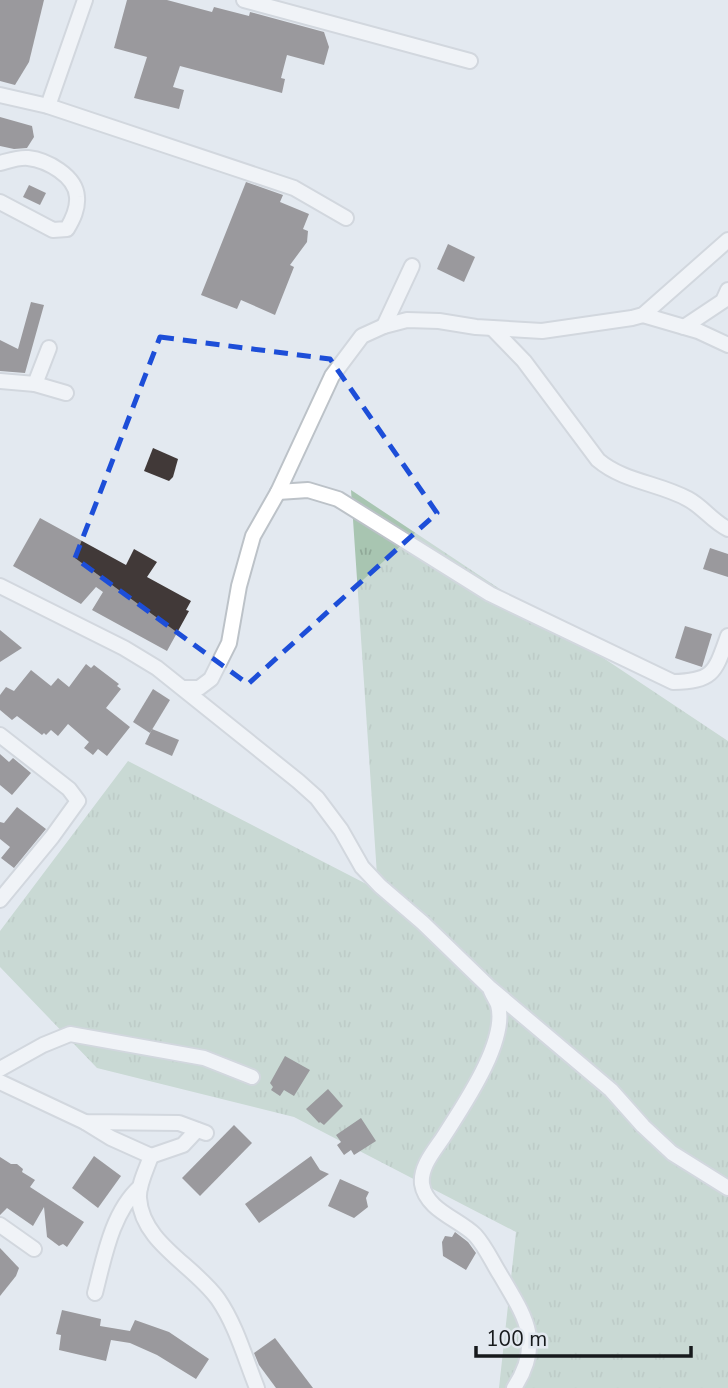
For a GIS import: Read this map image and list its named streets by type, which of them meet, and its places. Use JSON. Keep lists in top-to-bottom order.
{
  "scale_bar": "100 m"
}
